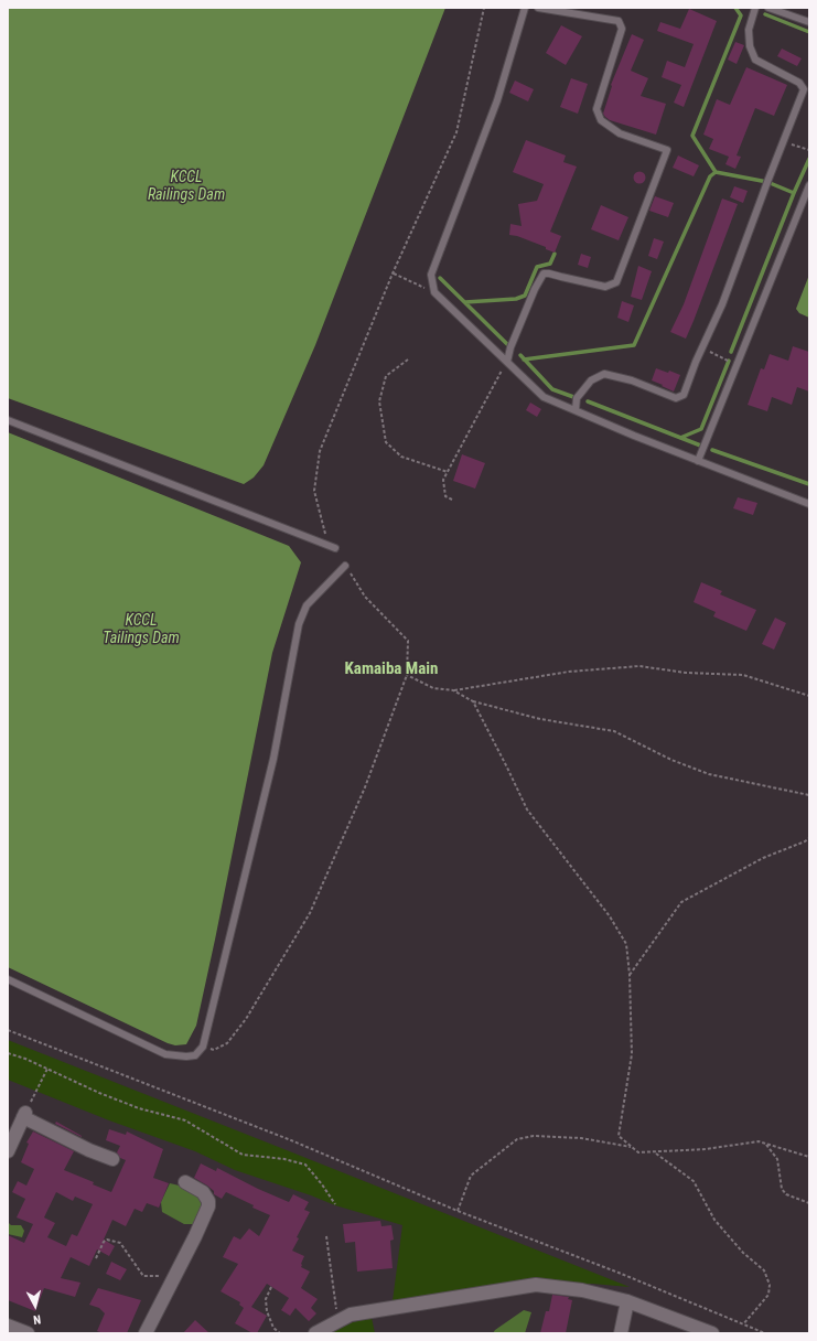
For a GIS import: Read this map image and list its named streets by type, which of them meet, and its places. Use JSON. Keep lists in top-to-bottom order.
{
  "districts": ["Kamaiba Main"],
  "water": ["KCCL Railings Dam", "KCCL Tailings Dam"],
  "north": "bottom"
}
